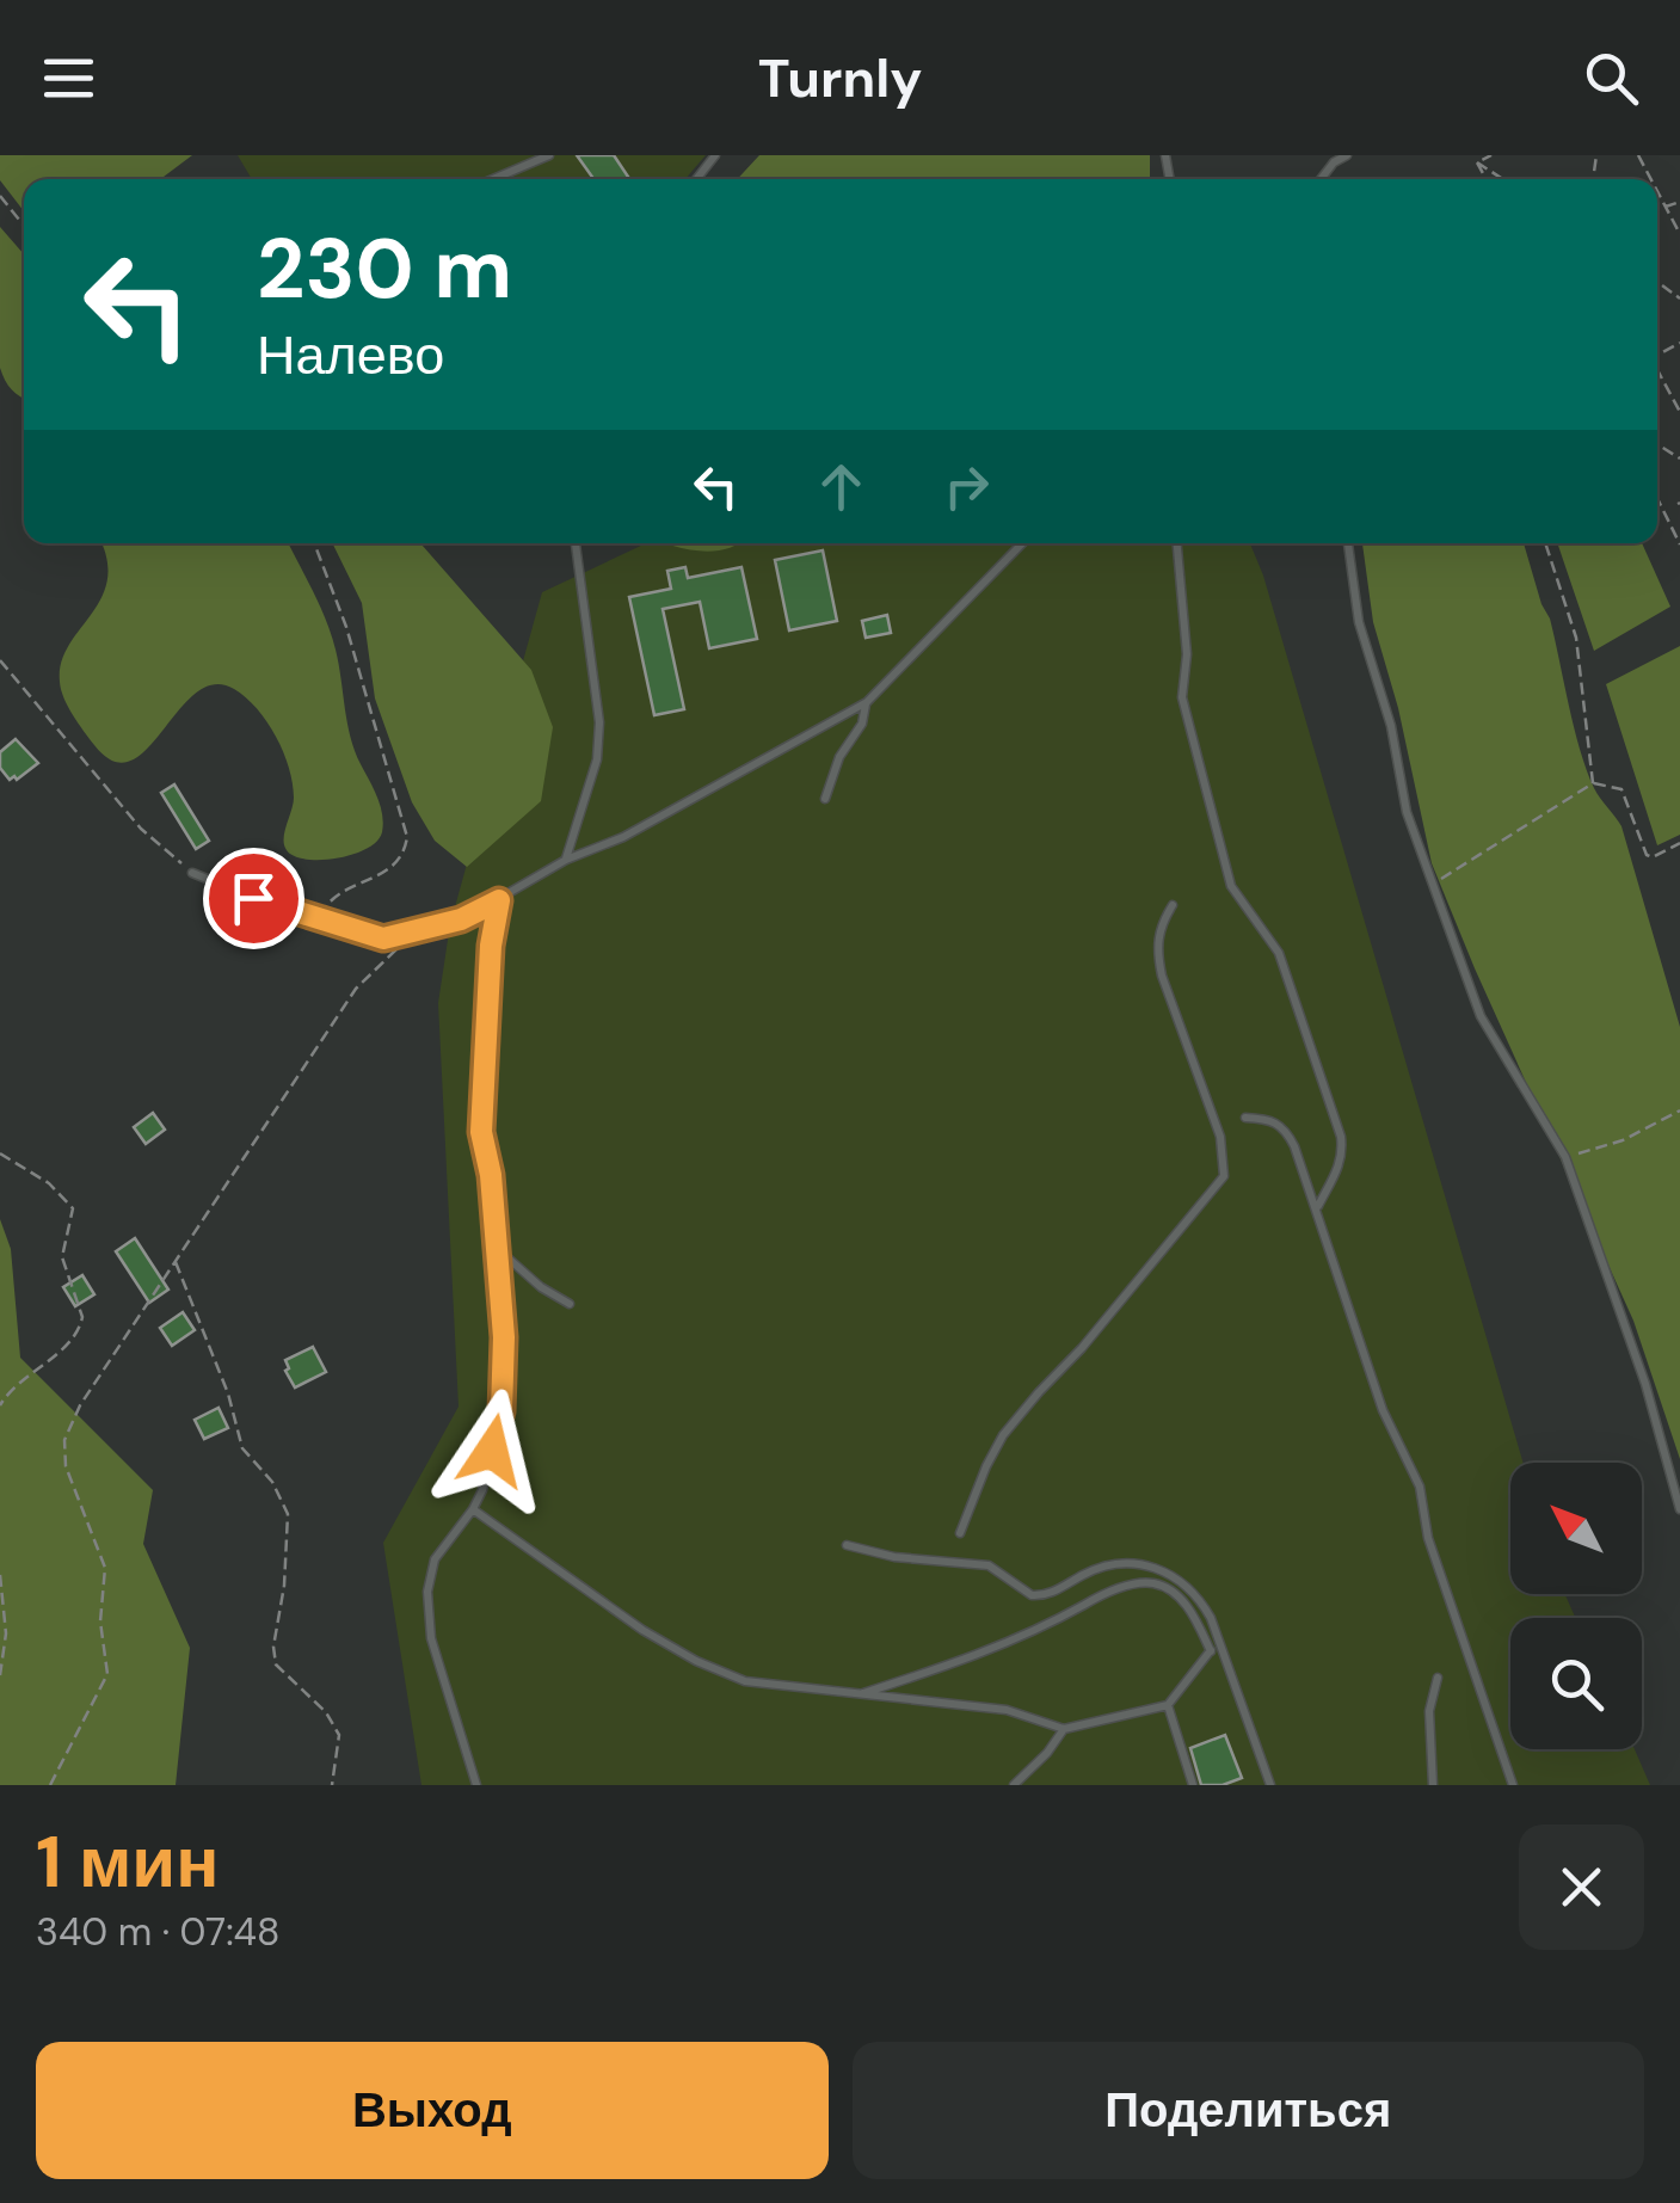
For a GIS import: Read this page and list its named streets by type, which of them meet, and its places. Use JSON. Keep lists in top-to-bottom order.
{
  "north": "top left",
  "page": {
    "header": "Turnly",
    "turn": ["230 m", "Налево"],
    "heading": ["1 мин", "340 m · 07:48"],
    "buttons": ["Выход", "Поделиться"]
  }
}
